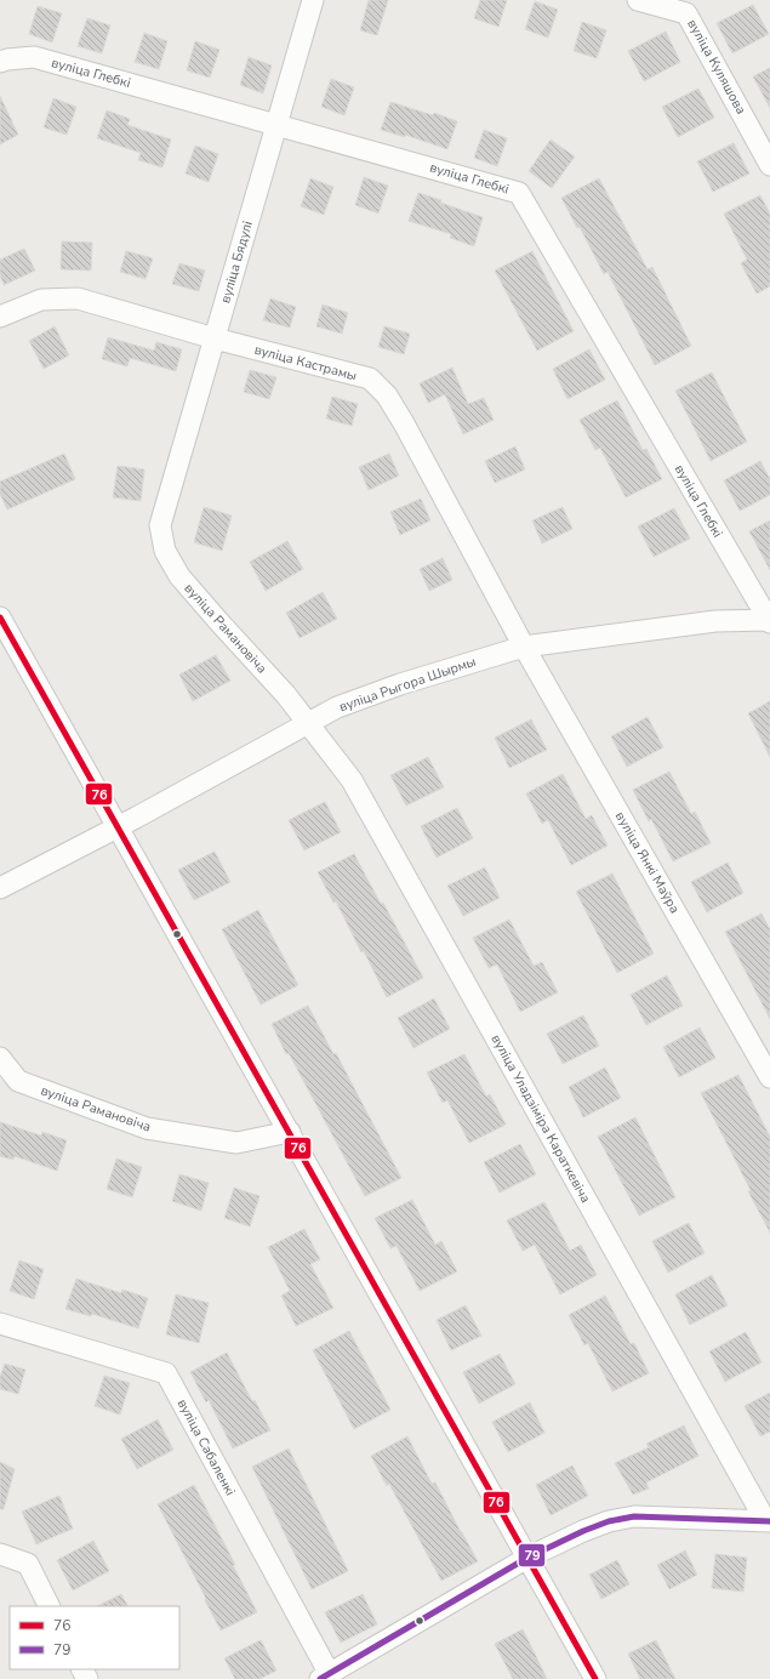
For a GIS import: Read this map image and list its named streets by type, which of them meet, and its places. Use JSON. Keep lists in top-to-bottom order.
{
  "streets": {
    "street": [
      "вуліца Куляшова",
      "вуліца Глебкі",
      "вуліца Бядулі",
      "вуліца Кастрамы",
      "вуліца Рамановіча",
      "вуліца Рыгора Шырмы",
      "вуліца Янкі Маўра",
      "вуліца Уладзіміра Караткевіча",
      "вуліца Сабаленкі"
    ]
  },
  "crossings": [
    ["вуліца Глебкі", "вуліца Бядулі"],
    ["вуліца Глебкі", "вуліца Рыгора Шырмы"],
    ["вуліца Бядулі", "вуліца Кастрамы"],
    ["вуліца Бядулі", "вуліца Рамановіча"],
    ["вуліца Кастрамы", "вуліца Рыгора Шырмы"],
    ["вуліца Кастрамы", "вуліца Янкі Маўра"],
    ["вуліца Рамановіча", "вуліца Рыгора Шырмы"],
    ["вуліца Рамановіча", "вуліца Уладзіміра Караткевіча"],
    ["вуліца Рыгора Шырмы", "вуліца Янкі Маўра"],
    ["вуліца Рыгора Шырмы", "вуліца Уладзіміра Караткевіча"]
  ],
  "lines": ["transit line 76", "transit line 79"],
  "legend": ["76", "79"]
}
